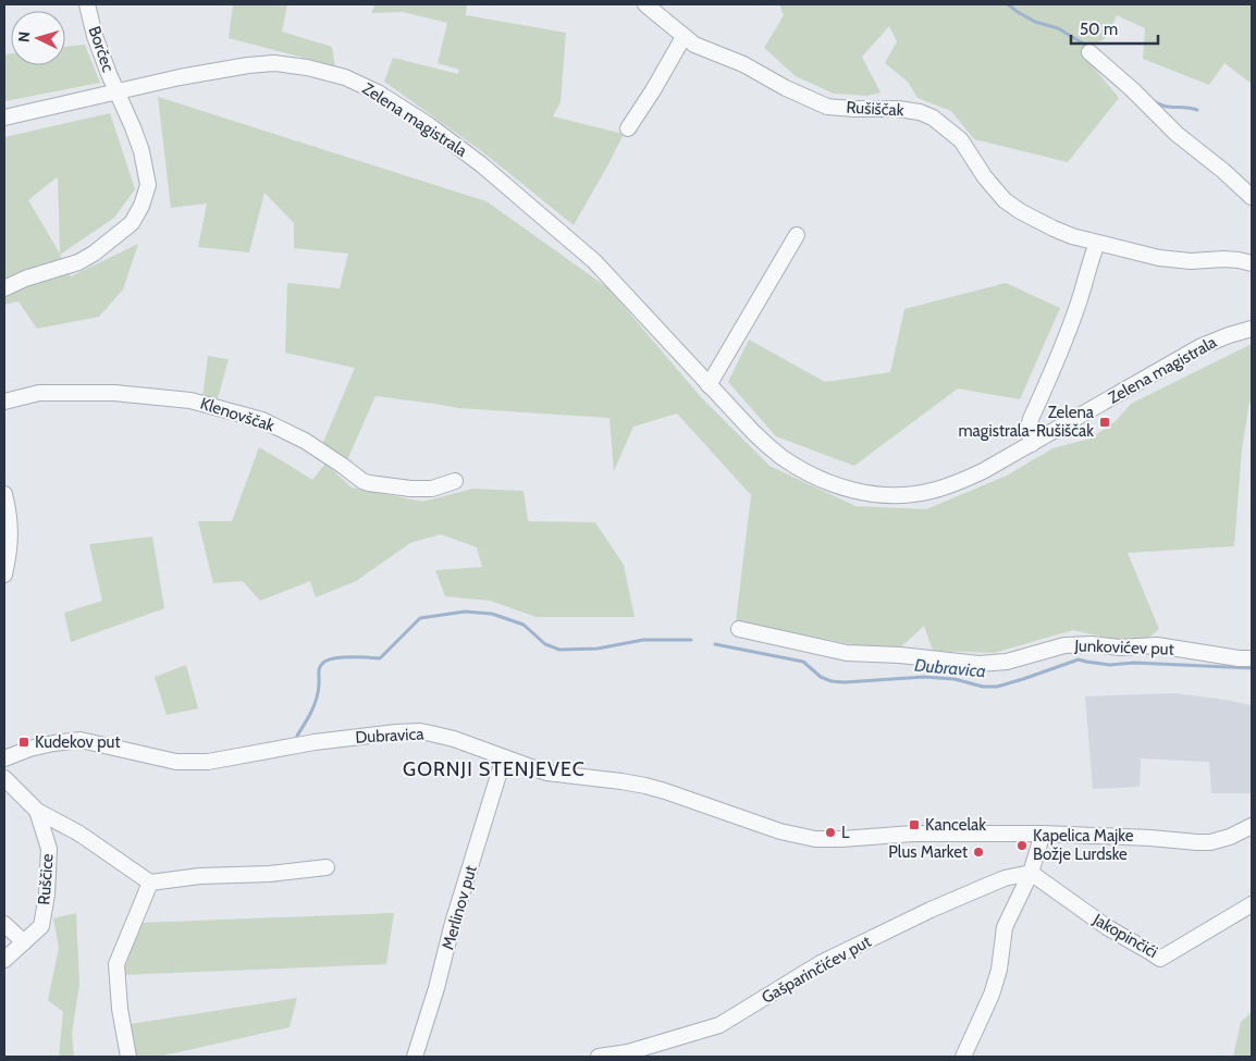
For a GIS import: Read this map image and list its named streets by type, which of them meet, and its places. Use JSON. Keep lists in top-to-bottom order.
{
  "streets": {
    "street": [
      "Borčec",
      "Rušiščak",
      "Zelena magistrala",
      "Klenovščak",
      "Junkovićev put",
      "Dubravica",
      "Ruščice",
      "Merlinov put",
      "Jakopinčići",
      "Gašparinčićev put"
    ]
  },
  "crossings": [
    ["Borčec", "Zelena magistrala"],
    ["Dubravica", "Merlinov put"],
    ["Jakopinčići", "Gašparinčićev put"]
  ],
  "districts": ["GORNJI STENJEVEC"],
  "water": ["Dubravica"],
  "places": {
    "transit": ["Zelena magistrala-Rušiščak", "Kudekov put", "Kancelak"],
    "other": ["L", "Kapelica Majke Božje Lurdske", "Plus Market"]
  },
  "scale_bar": "50 m",
  "north": "left"
}
